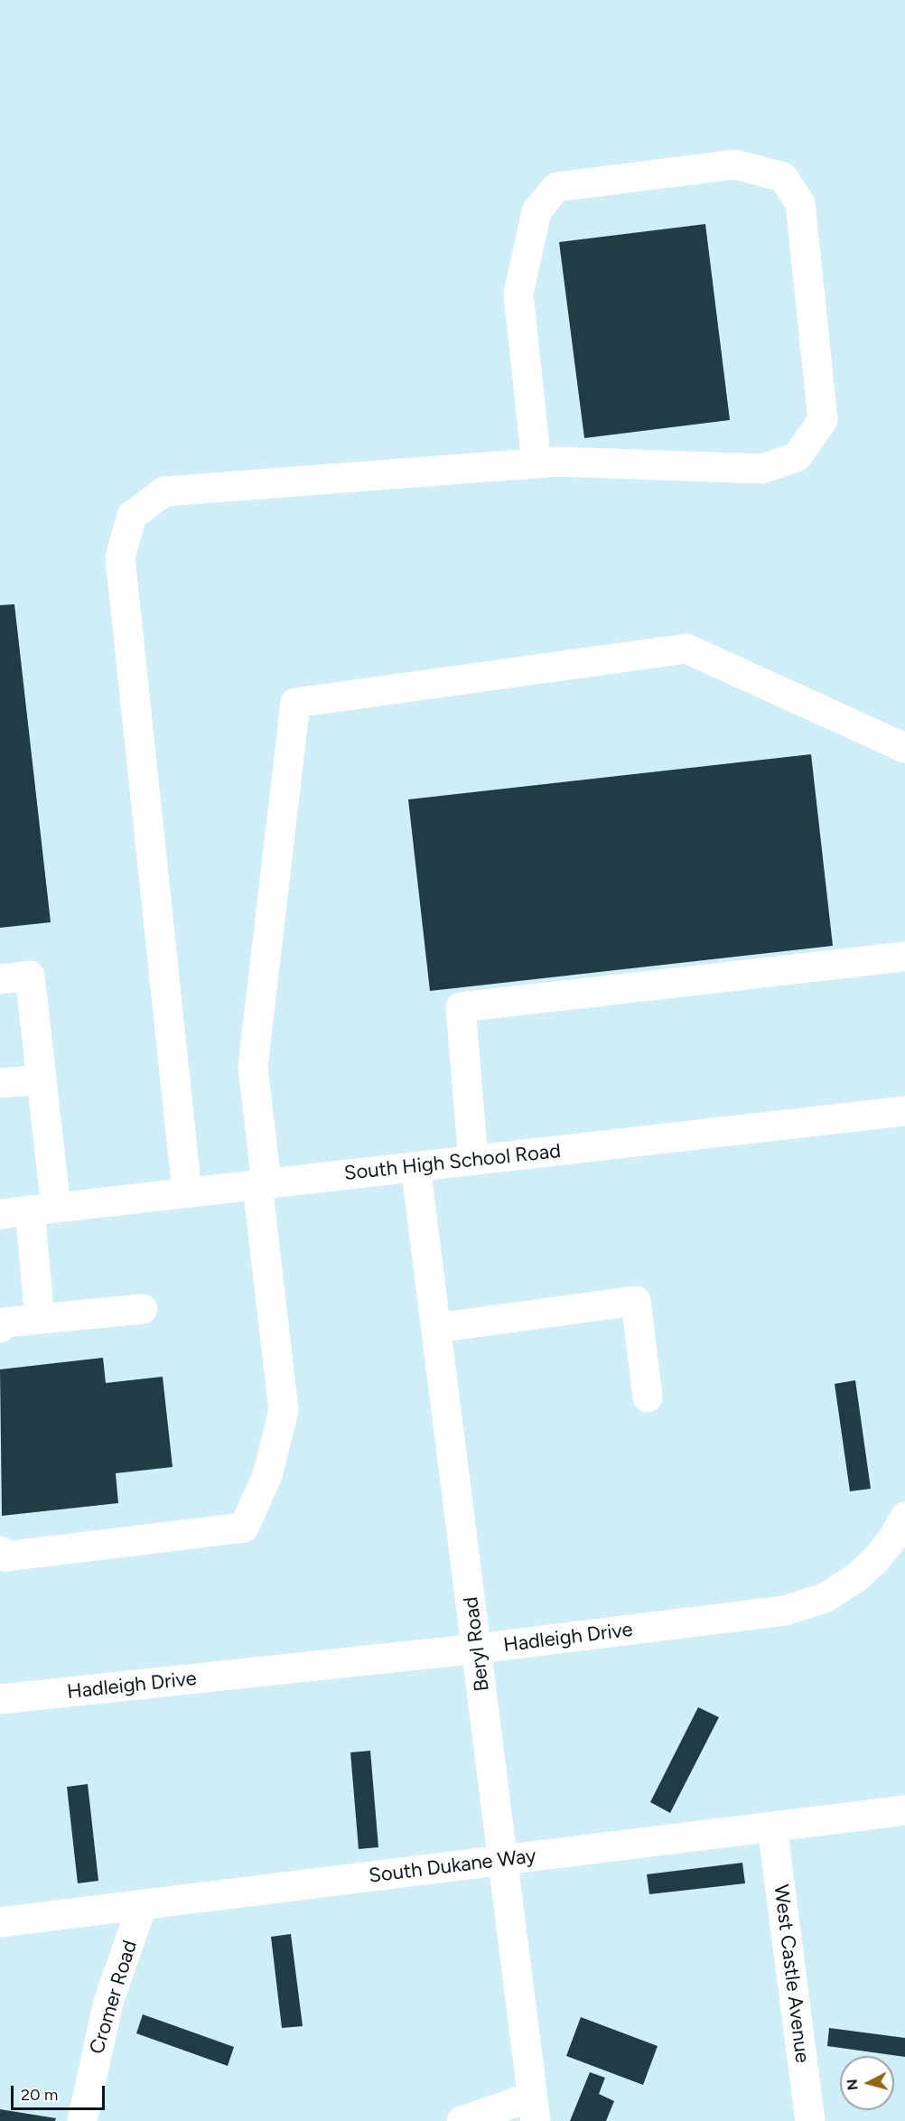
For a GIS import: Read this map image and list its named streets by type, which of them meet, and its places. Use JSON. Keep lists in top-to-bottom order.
{
  "streets": {
    "street": [
      "South High School Road",
      "Hadleigh Drive",
      "Beryl Road",
      "South Dukane Way",
      "West Castle Avenue",
      "Cromer Road"
    ]
  },
  "crossings": [
    ["South High School Road", "Beryl Road"],
    ["Hadleigh Drive", "Beryl Road"],
    ["Beryl Road", "South Dukane Way"],
    ["South Dukane Way", "West Castle Avenue"],
    ["South Dukane Way", "Cromer Road"]
  ],
  "scale_bar": "20 m",
  "north": "left"
}
